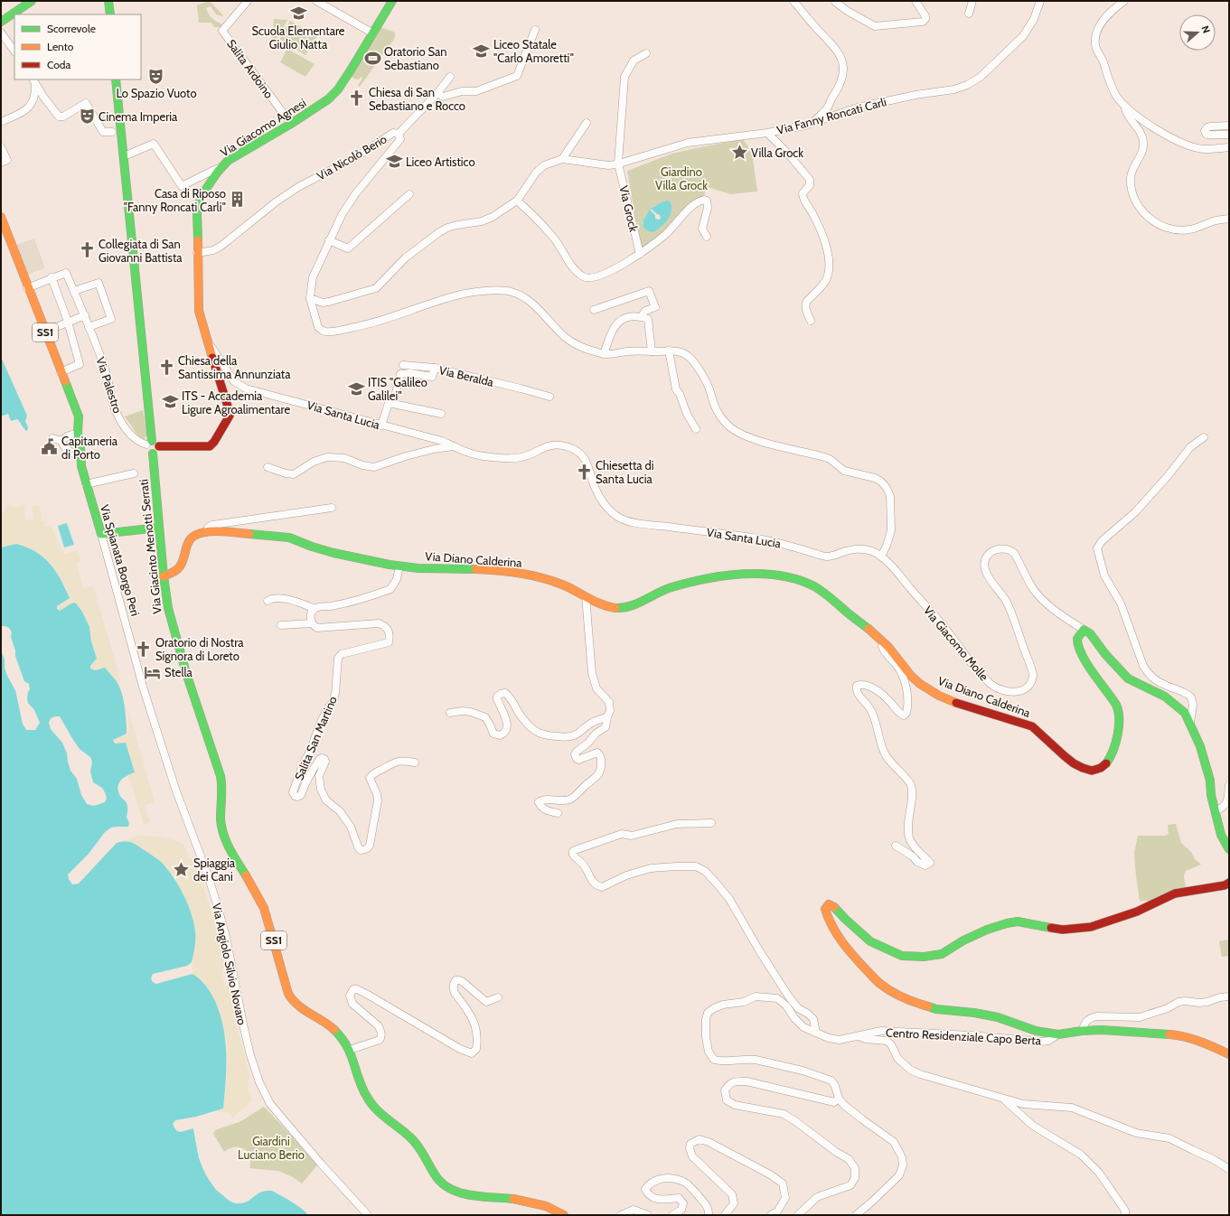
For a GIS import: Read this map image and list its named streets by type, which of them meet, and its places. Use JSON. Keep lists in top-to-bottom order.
{
  "streets": {
    "main road": [
      "Via Giacomo Agnesi",
      "SS1",
      "Via Giacinto Menotti Serrati",
      "Via Diano Calderina",
      "Via Spianata Borgo Peri"
    ],
    "street": [
      "Salita Ardoino",
      "Via Fanny Roncati Carli",
      "Via Nicolò Berio",
      "Via Grock",
      "Via Beralda",
      "Via Palestro",
      "Via Santa Lucia",
      "Via Giacomo Molle",
      "Salita San Martino",
      "Via Angiolo Silvio Novaro",
      "Centro Residenziale Capo Berta"
    ]
  },
  "crossings": [
    ["Salita Ardoino", "Via Giacomo Agnesi"],
    ["Via Fanny Roncati Carli", "Via Nicolò Berio"],
    ["Via Fanny Roncati Carli", "Via Grock"],
    ["Via Giacomo Agnesi", "Via Nicolò Berio"],
    ["Via Giacomo Agnesi", "Via Palestro"],
    ["Via Giacomo Agnesi", "Via Santa Lucia"],
    ["Via Giacomo Agnesi", "Via Giacinto Menotti Serrati"],
    ["SS1", "Via Spianata Borgo Peri"],
    ["Via Beralda", "Via Santa Lucia"],
    ["Via Palestro", "Via Giacinto Menotti Serrati"],
    ["Via Santa Lucia", "Via Giacomo Molle"],
    ["Via Giacinto Menotti Serrati", "Via Diano Calderina"],
    ["Via Diano Calderina", "Via Giacomo Molle"],
    ["Via Spianata Borgo Peri", "Via Angiolo Silvio Novaro"]
  ],
  "parks": ["Giardino Villa Grock", "Giardini Luciano Berio"],
  "places": {
    "school or university": [
      "Scuola Elementare Giulio Natta",
      "Liceo Statale \"Carlo Amoretti\"",
      "Liceo Artistico",
      "ITIS \"Galileo Galilei\"",
      "ITS - Accademia Ligure Agroalimentare"
    ],
    "sports": ["Oratorio San Sebastiano"],
    "theatre": ["Lo Spazio Vuoto", "Cinema Imperia"],
    "church": [
      "Chiesa di San Sebastiano e Rocco",
      "Collegiata di San Giovanni Battista",
      "Chiesa della Santissima Annunziata",
      "Chiesetta di Santa Lucia",
      "Oratorio di Nostra Signora di Loreto"
    ],
    "place": ["Villa Grock", "Spiaggia dei Cani"],
    "building": ["Casa di Riposo \"Fanny Roncati Carli\""],
    "public building": ["Capitaneria di Porto"],
    "hotel": ["Stella"]
  },
  "legend": ["Scorrevole", "Lento", "Coda"],
  "north": "right"
}
